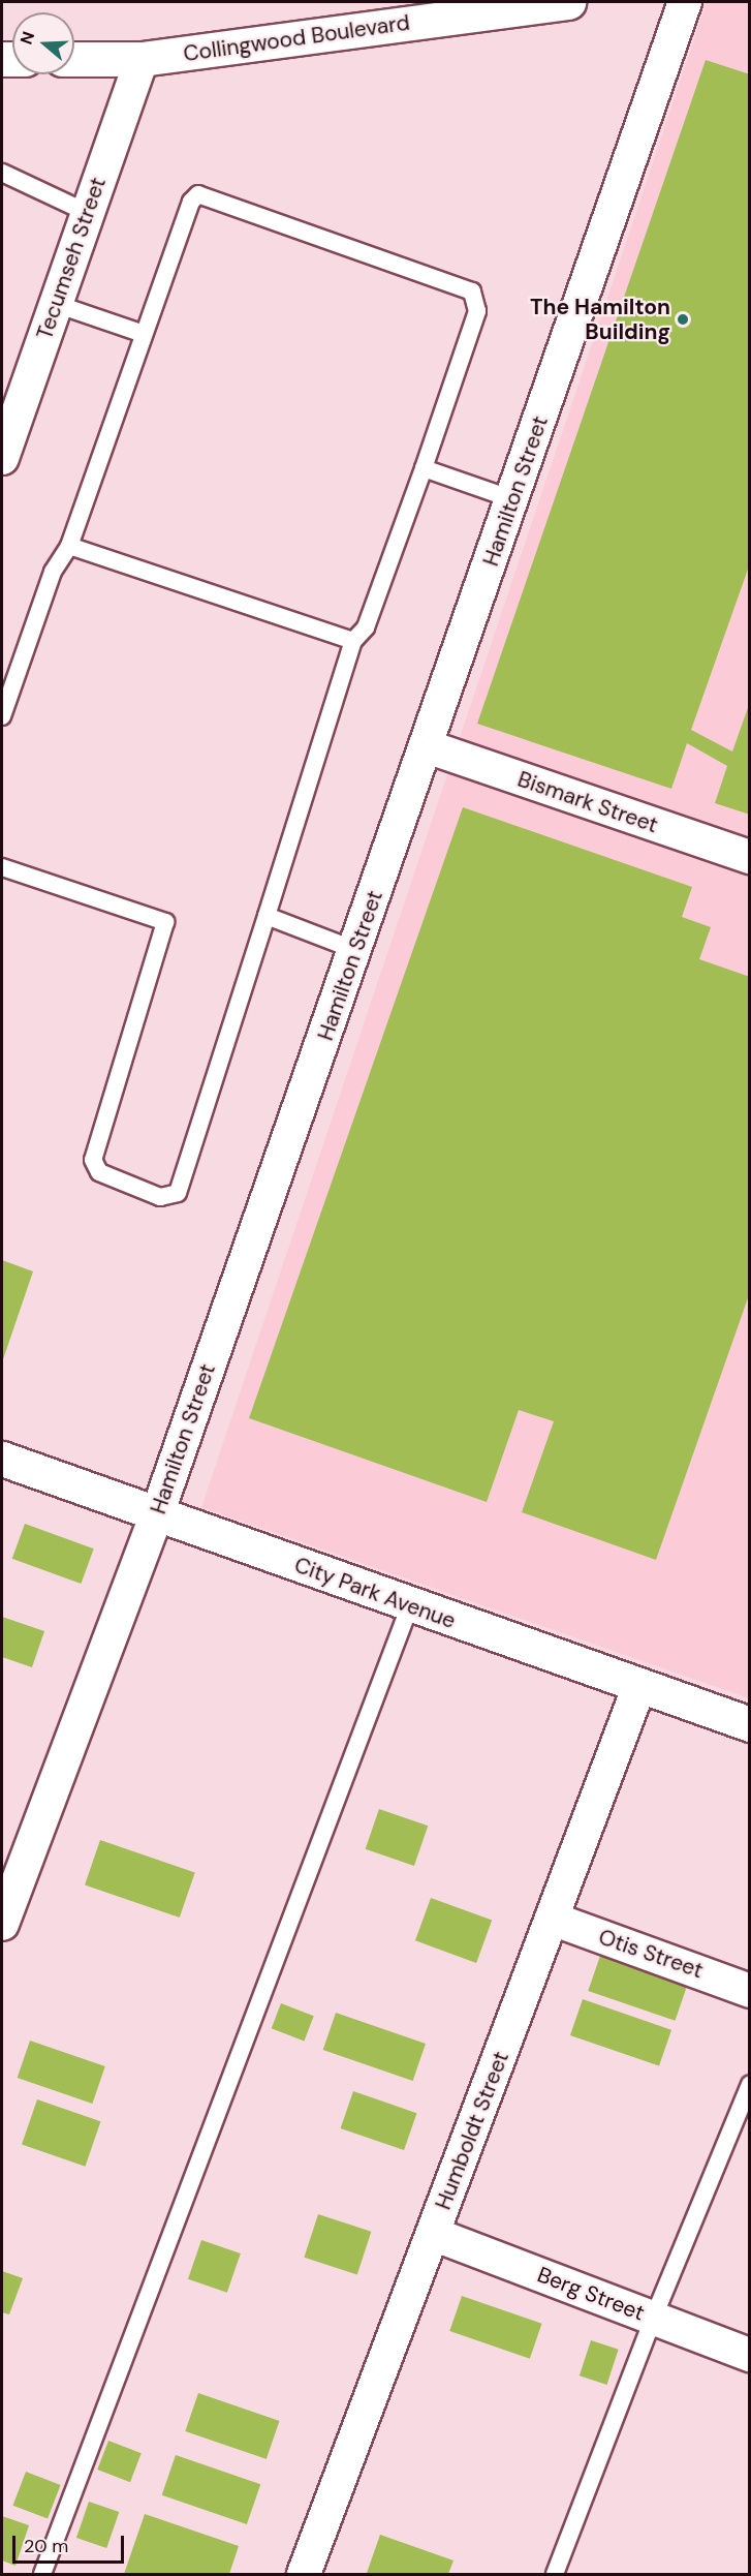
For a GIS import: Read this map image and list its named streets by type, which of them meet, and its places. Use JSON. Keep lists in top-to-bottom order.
{
  "streets": {
    "street": [
      "Collingwood Boulevard",
      "Tecumseh Street",
      "Hamilton Street",
      "Bismark Street",
      "City Park Avenue",
      "Otis Street",
      "Humboldt Street",
      "Berg Street"
    ]
  },
  "crossings": [
    ["Collingwood Boulevard", "Tecumseh Street"],
    ["Hamilton Street", "Bismark Street"],
    ["Hamilton Street", "City Park Avenue"],
    ["City Park Avenue", "Humboldt Street"],
    ["Otis Street", "Humboldt Street"],
    ["Humboldt Street", "Berg Street"]
  ],
  "places": ["The Hamilton Building"],
  "scale_bar": "20 m",
  "north": "left"
}
